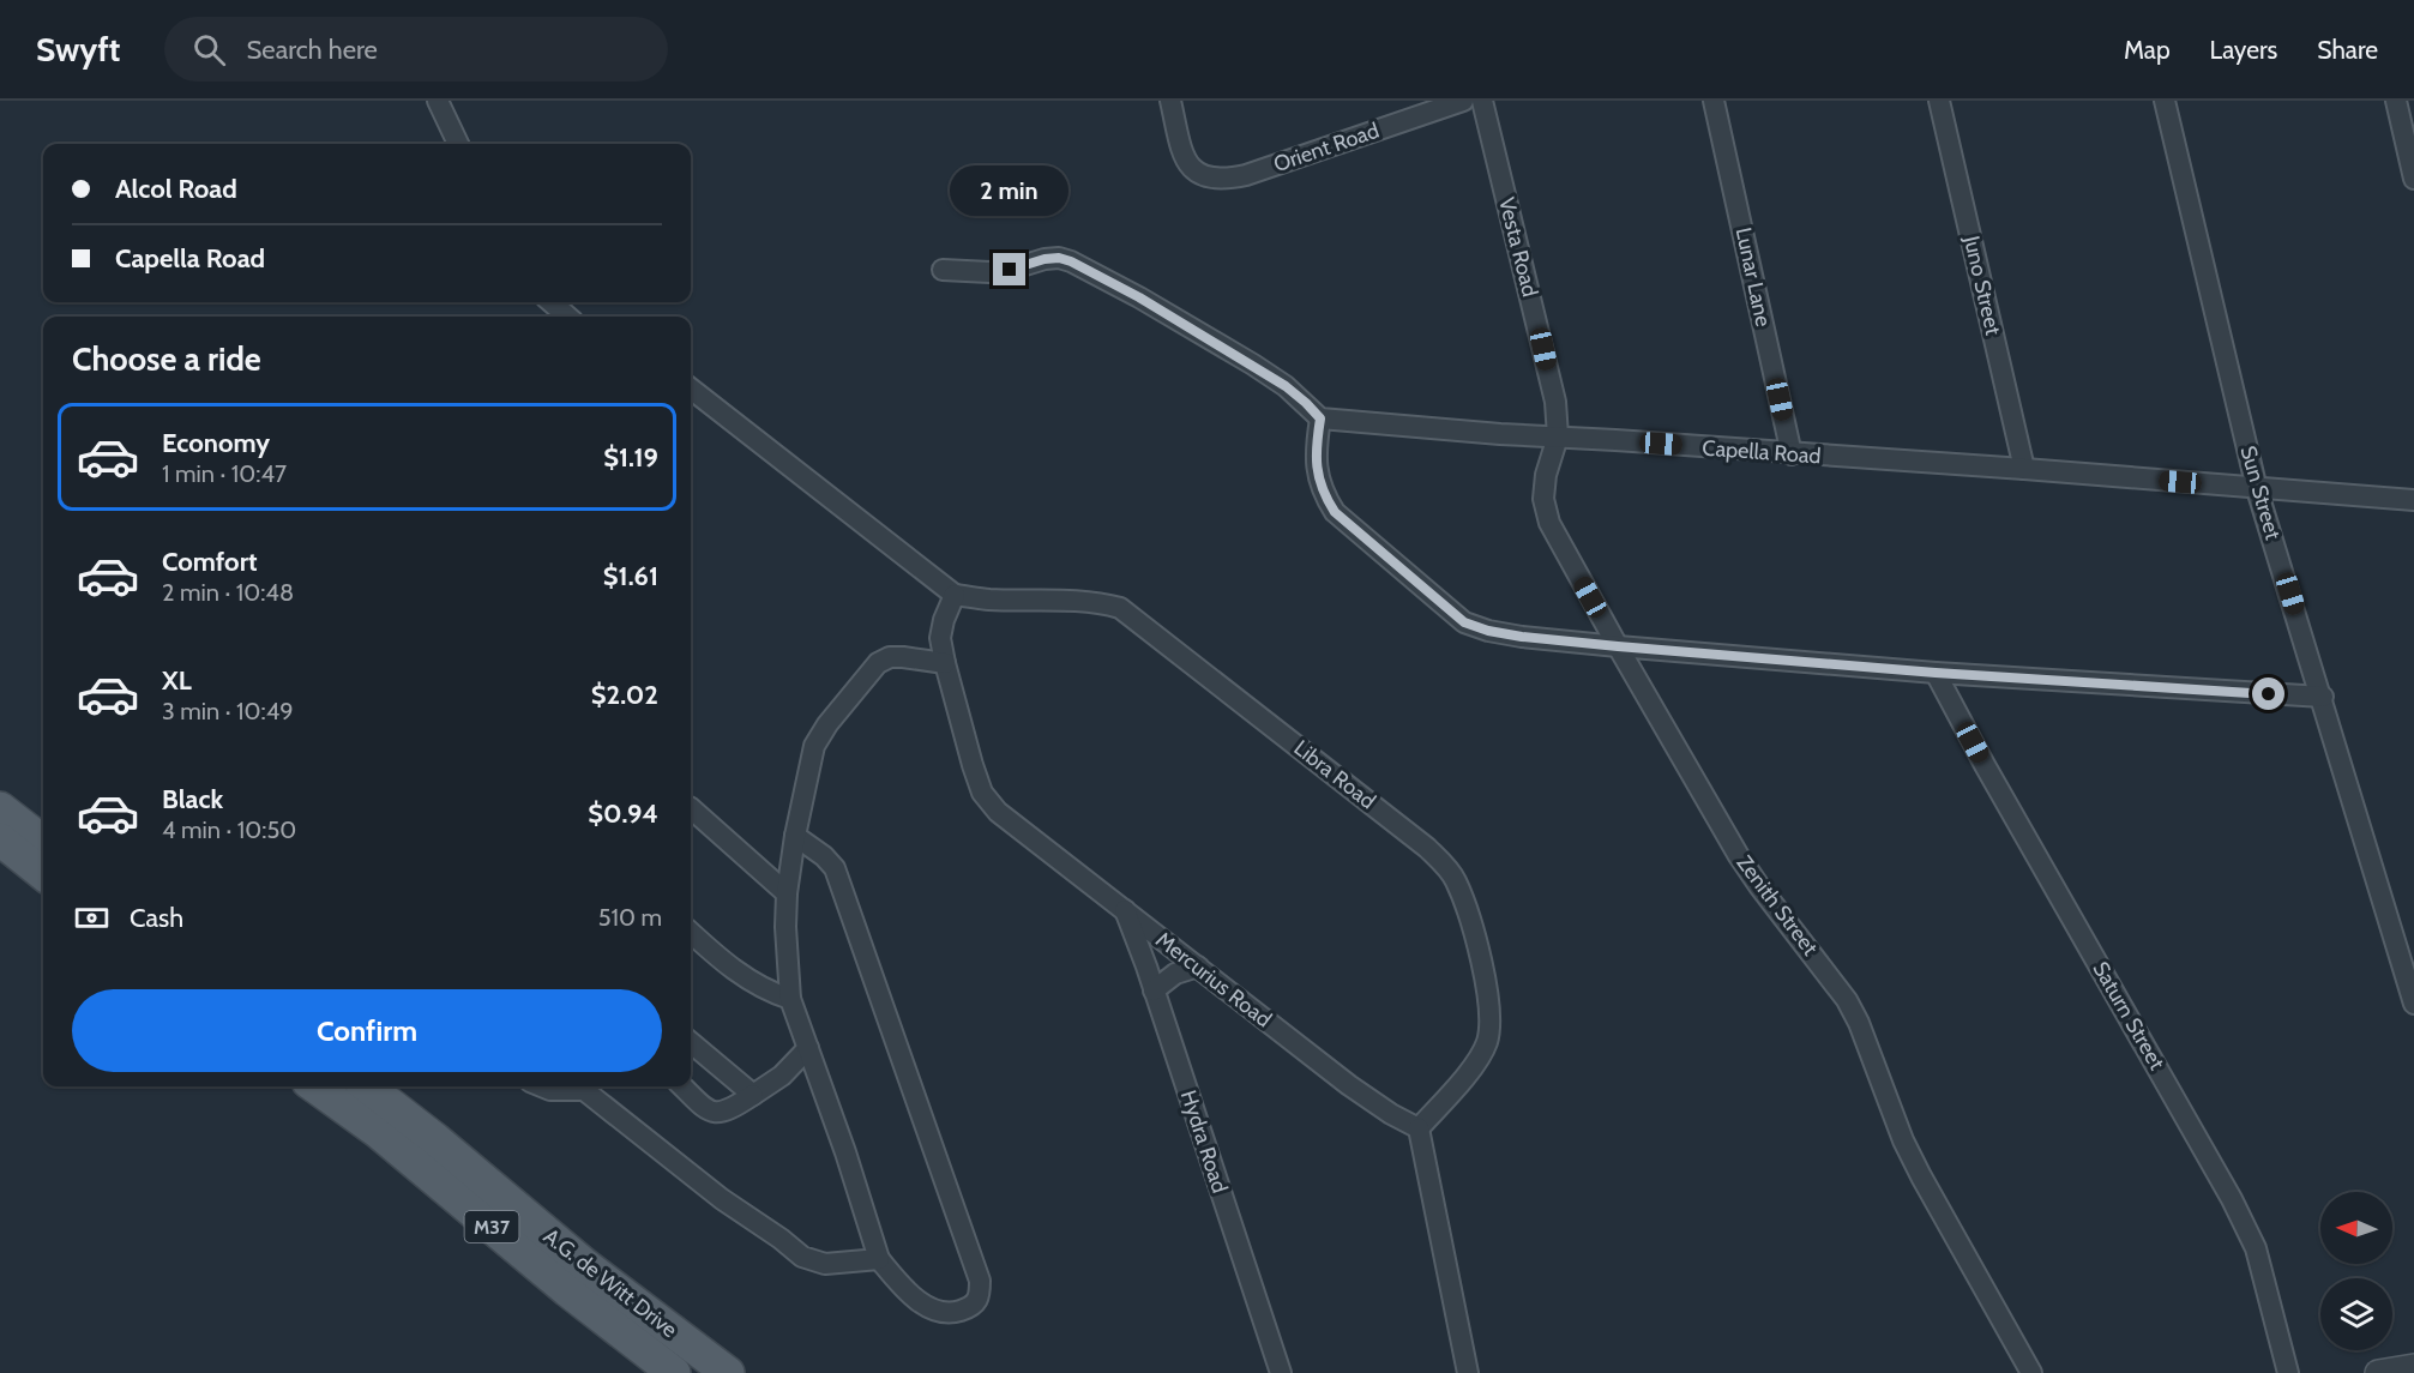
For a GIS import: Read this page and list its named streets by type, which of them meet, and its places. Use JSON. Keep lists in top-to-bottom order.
{
  "streets": {
    "main road": ["M37", "A.G. de Witt Drive"],
    "street": [
      "Orient Road",
      "Vesta Road",
      "Lunar Lane",
      "Juno Street",
      "Capella Road",
      "Sun Street",
      "Libra Road",
      "Zenith Street",
      "Mercurius Road",
      "Saturn Street",
      "Hydra Road"
    ]
  },
  "crossings": [
    ["Vesta Road", "Capella Road"],
    ["Vesta Road", "Zenith Street"],
    ["Lunar Lane", "Capella Road"],
    ["Juno Street", "Capella Road"],
    ["Capella Road", "Sun Street"],
    ["Capella Road", "Zenith Street"],
    ["Libra Road", "Mercurius Road"],
    ["Mercurius Road", "Hydra Road"]
  ],
  "north": "left",
  "page": {
    "header": "Swyft",
    "search": "Search here",
    "nav": ["Map", "Layers", "Share"],
    "banner": ["Alcol Road", "Capella Road"],
    "bubble": "2 min",
    "heading": "Choose a ride",
    "list": [
      {
        "name": "Economy",
        "note": "1 min · 10:47",
        "value": "$1.19"
      },
      {
        "name": "Comfort",
        "note": "2 min · 10:48",
        "value": "$1.61"
      },
      {
        "name": "XL",
        "note": "3 min · 10:49",
        "value": "$2.02"
      },
      {
        "name": "Black",
        "note": "4 min · 10:50",
        "value": "$0.94"
      }
    ],
    "pay": ["Cash", "510 m"],
    "buttons": "Confirm"
  }
}
